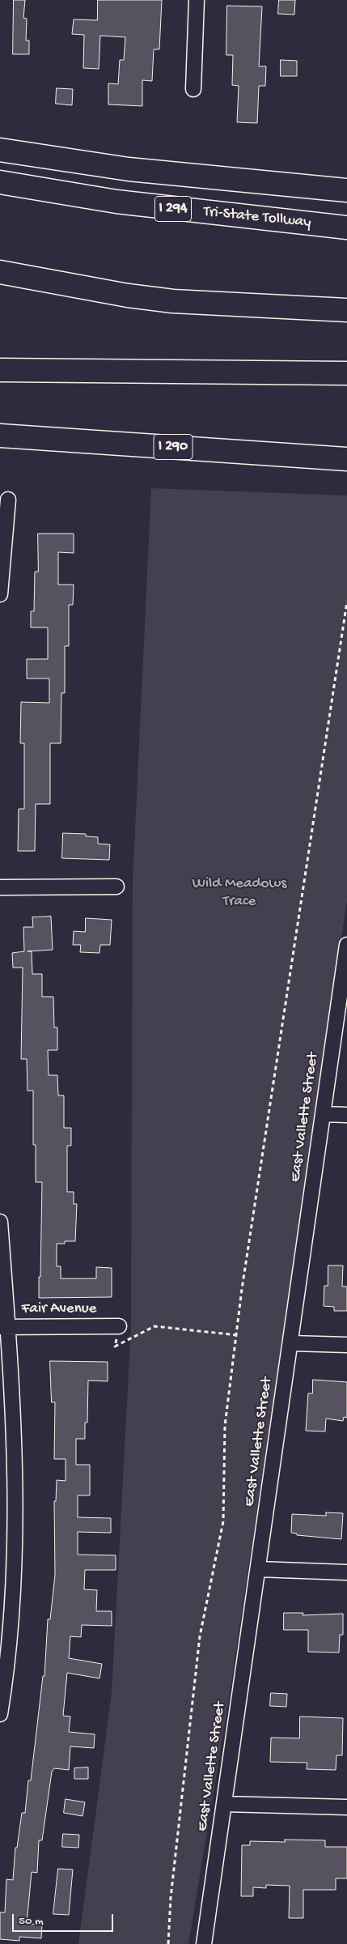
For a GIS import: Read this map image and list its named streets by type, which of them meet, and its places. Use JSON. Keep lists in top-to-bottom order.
{
  "streets": {
    "highway": ["I 294", "Tri-State Tollway", "I 290"],
    "street": ["East Vallette Street", "Fair Avenue"]
  },
  "parks": ["Wild Meadows Trace"],
  "scale_bar": "50 m"
}
